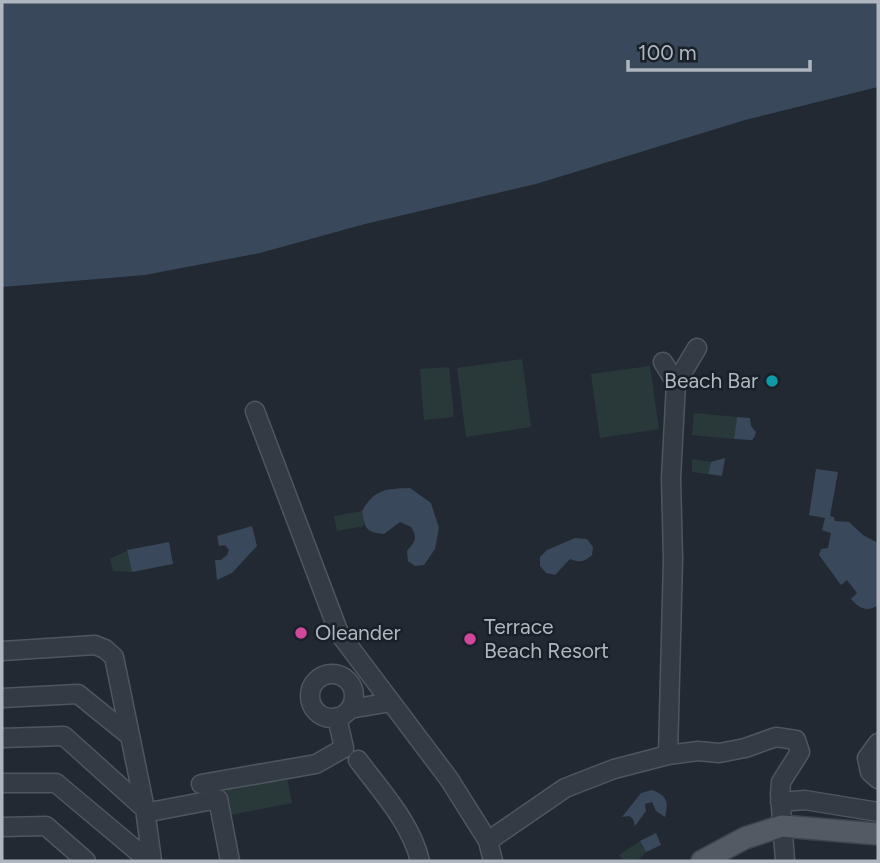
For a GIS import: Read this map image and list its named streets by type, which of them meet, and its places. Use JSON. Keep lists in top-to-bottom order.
{
  "places": ["Beach Bar", "Oleander", "Terrace Beach Resort"],
  "scale_bar": "100 m"
}
